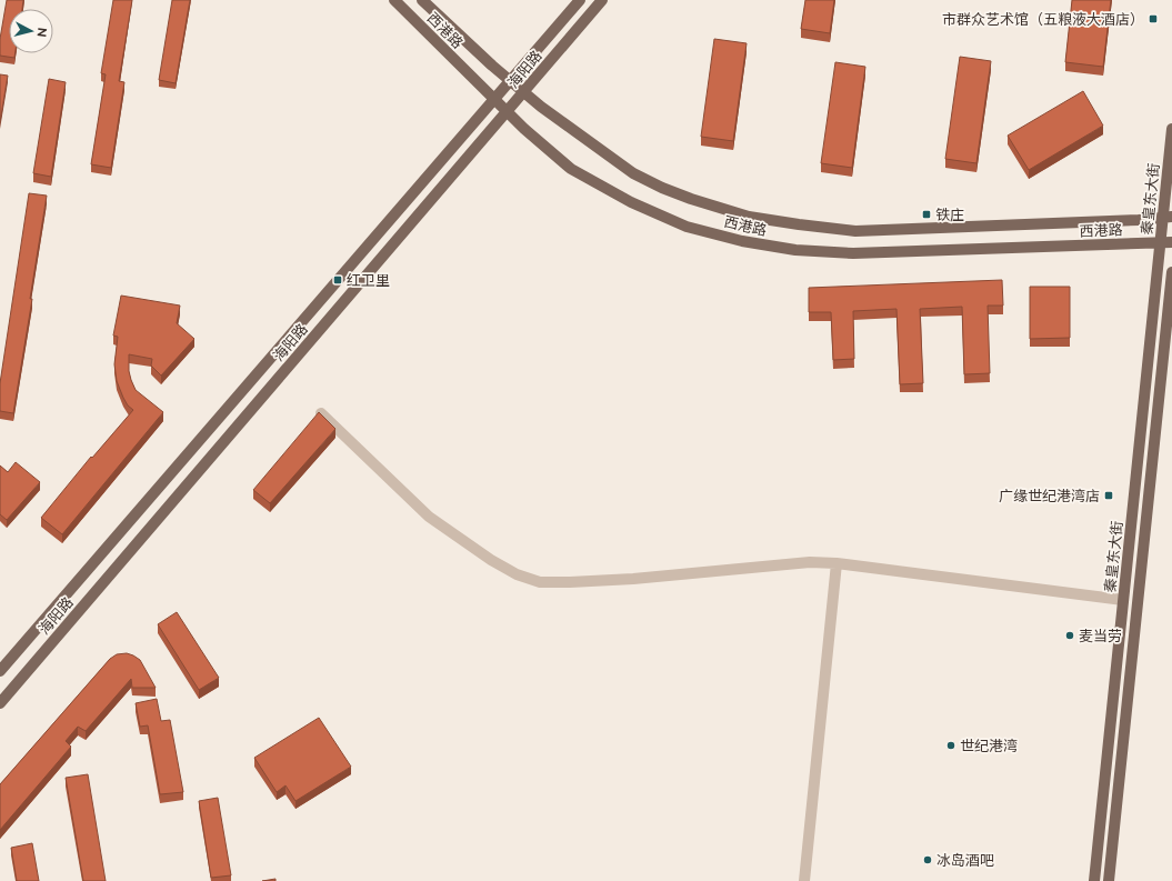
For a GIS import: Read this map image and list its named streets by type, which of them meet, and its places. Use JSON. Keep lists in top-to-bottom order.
{
  "streets": {
    "main road": ["西港路", "海阳路", "秦皇东大街"]
  },
  "crossings": [
    ["西港路", "海阳路"],
    ["西港路", "秦皇东大街"]
  ],
  "places": {
    "transit": [
      "市群众艺术馆（五粮液大酒店）",
      "铁庄",
      "红卫里",
      "广缘世纪港湾店"
    ],
    "other": ["麦当劳", "世纪港湾", "冰岛酒吧"]
  },
  "north": "right"
}
